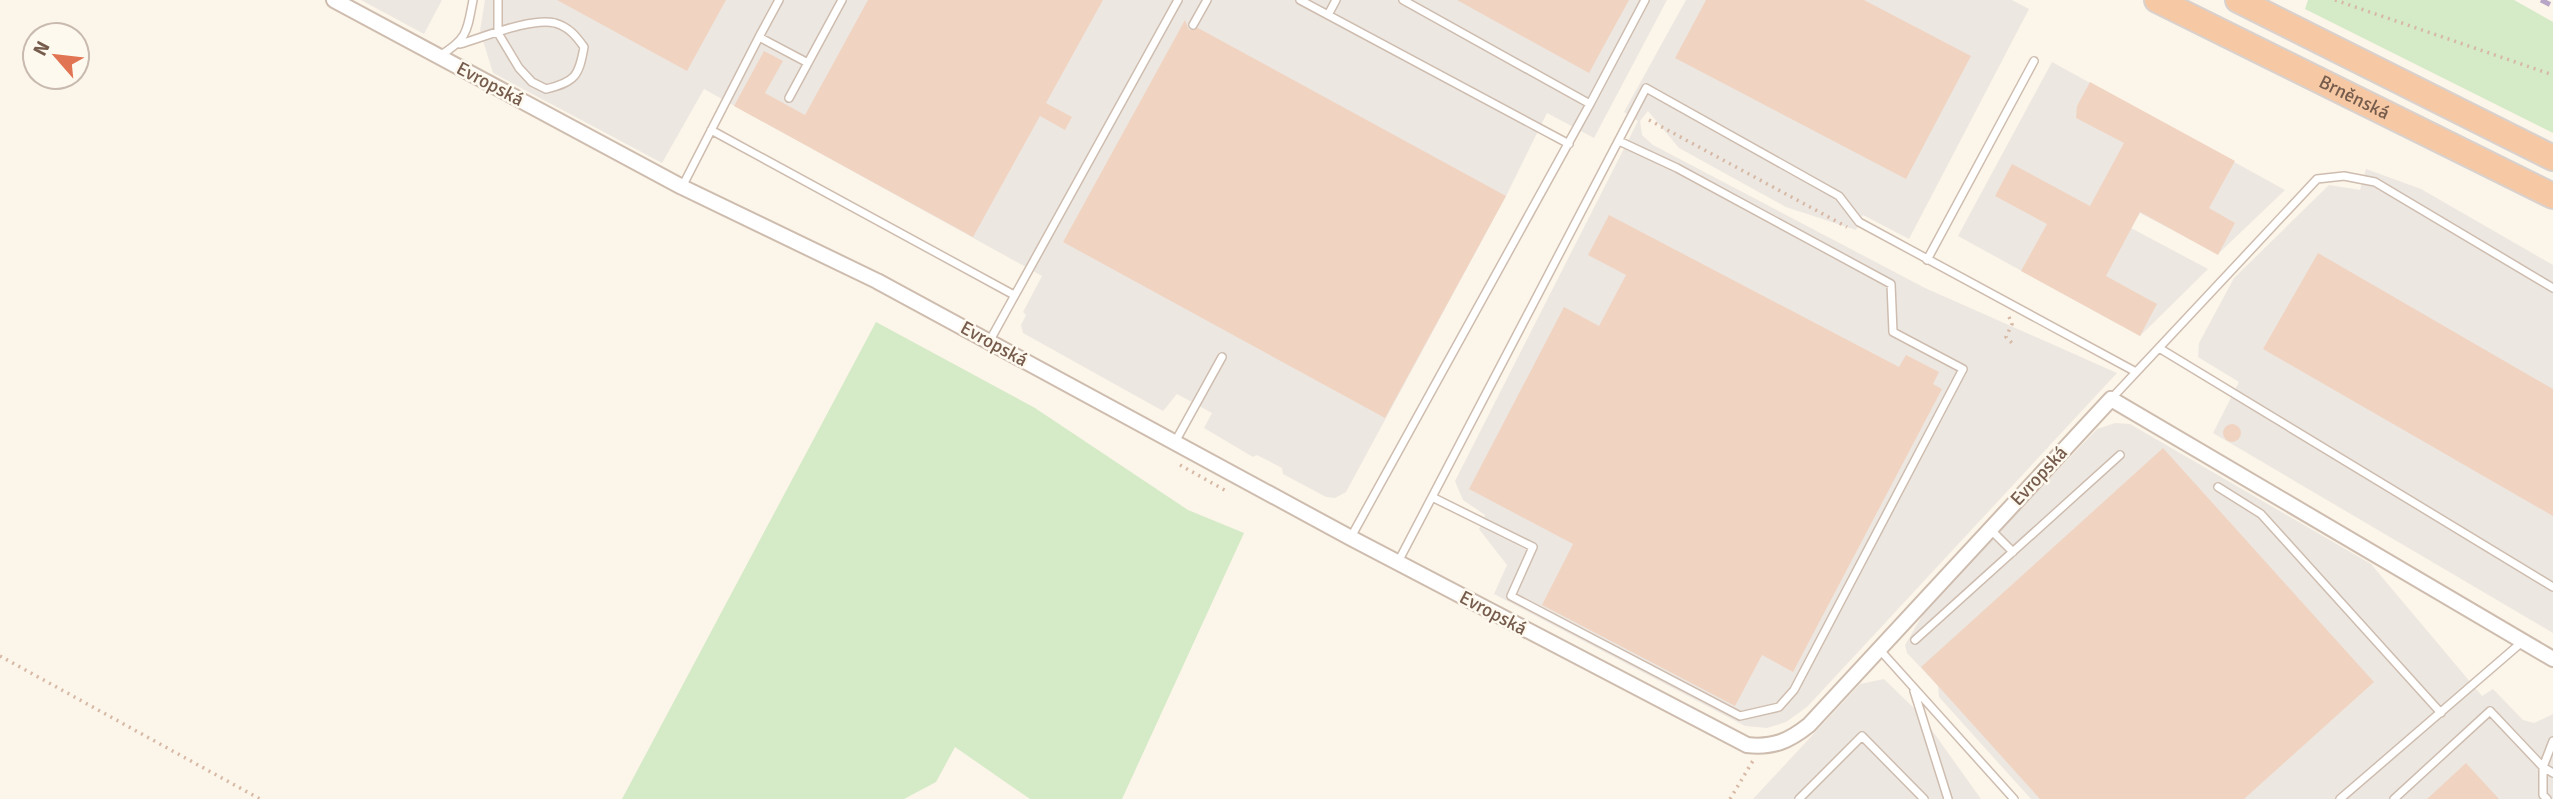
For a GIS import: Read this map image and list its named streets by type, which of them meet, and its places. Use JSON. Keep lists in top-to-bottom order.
{
  "streets": {
    "highway": ["Brněnská"],
    "street": ["Evropská"]
  },
  "north": "top left"
}
